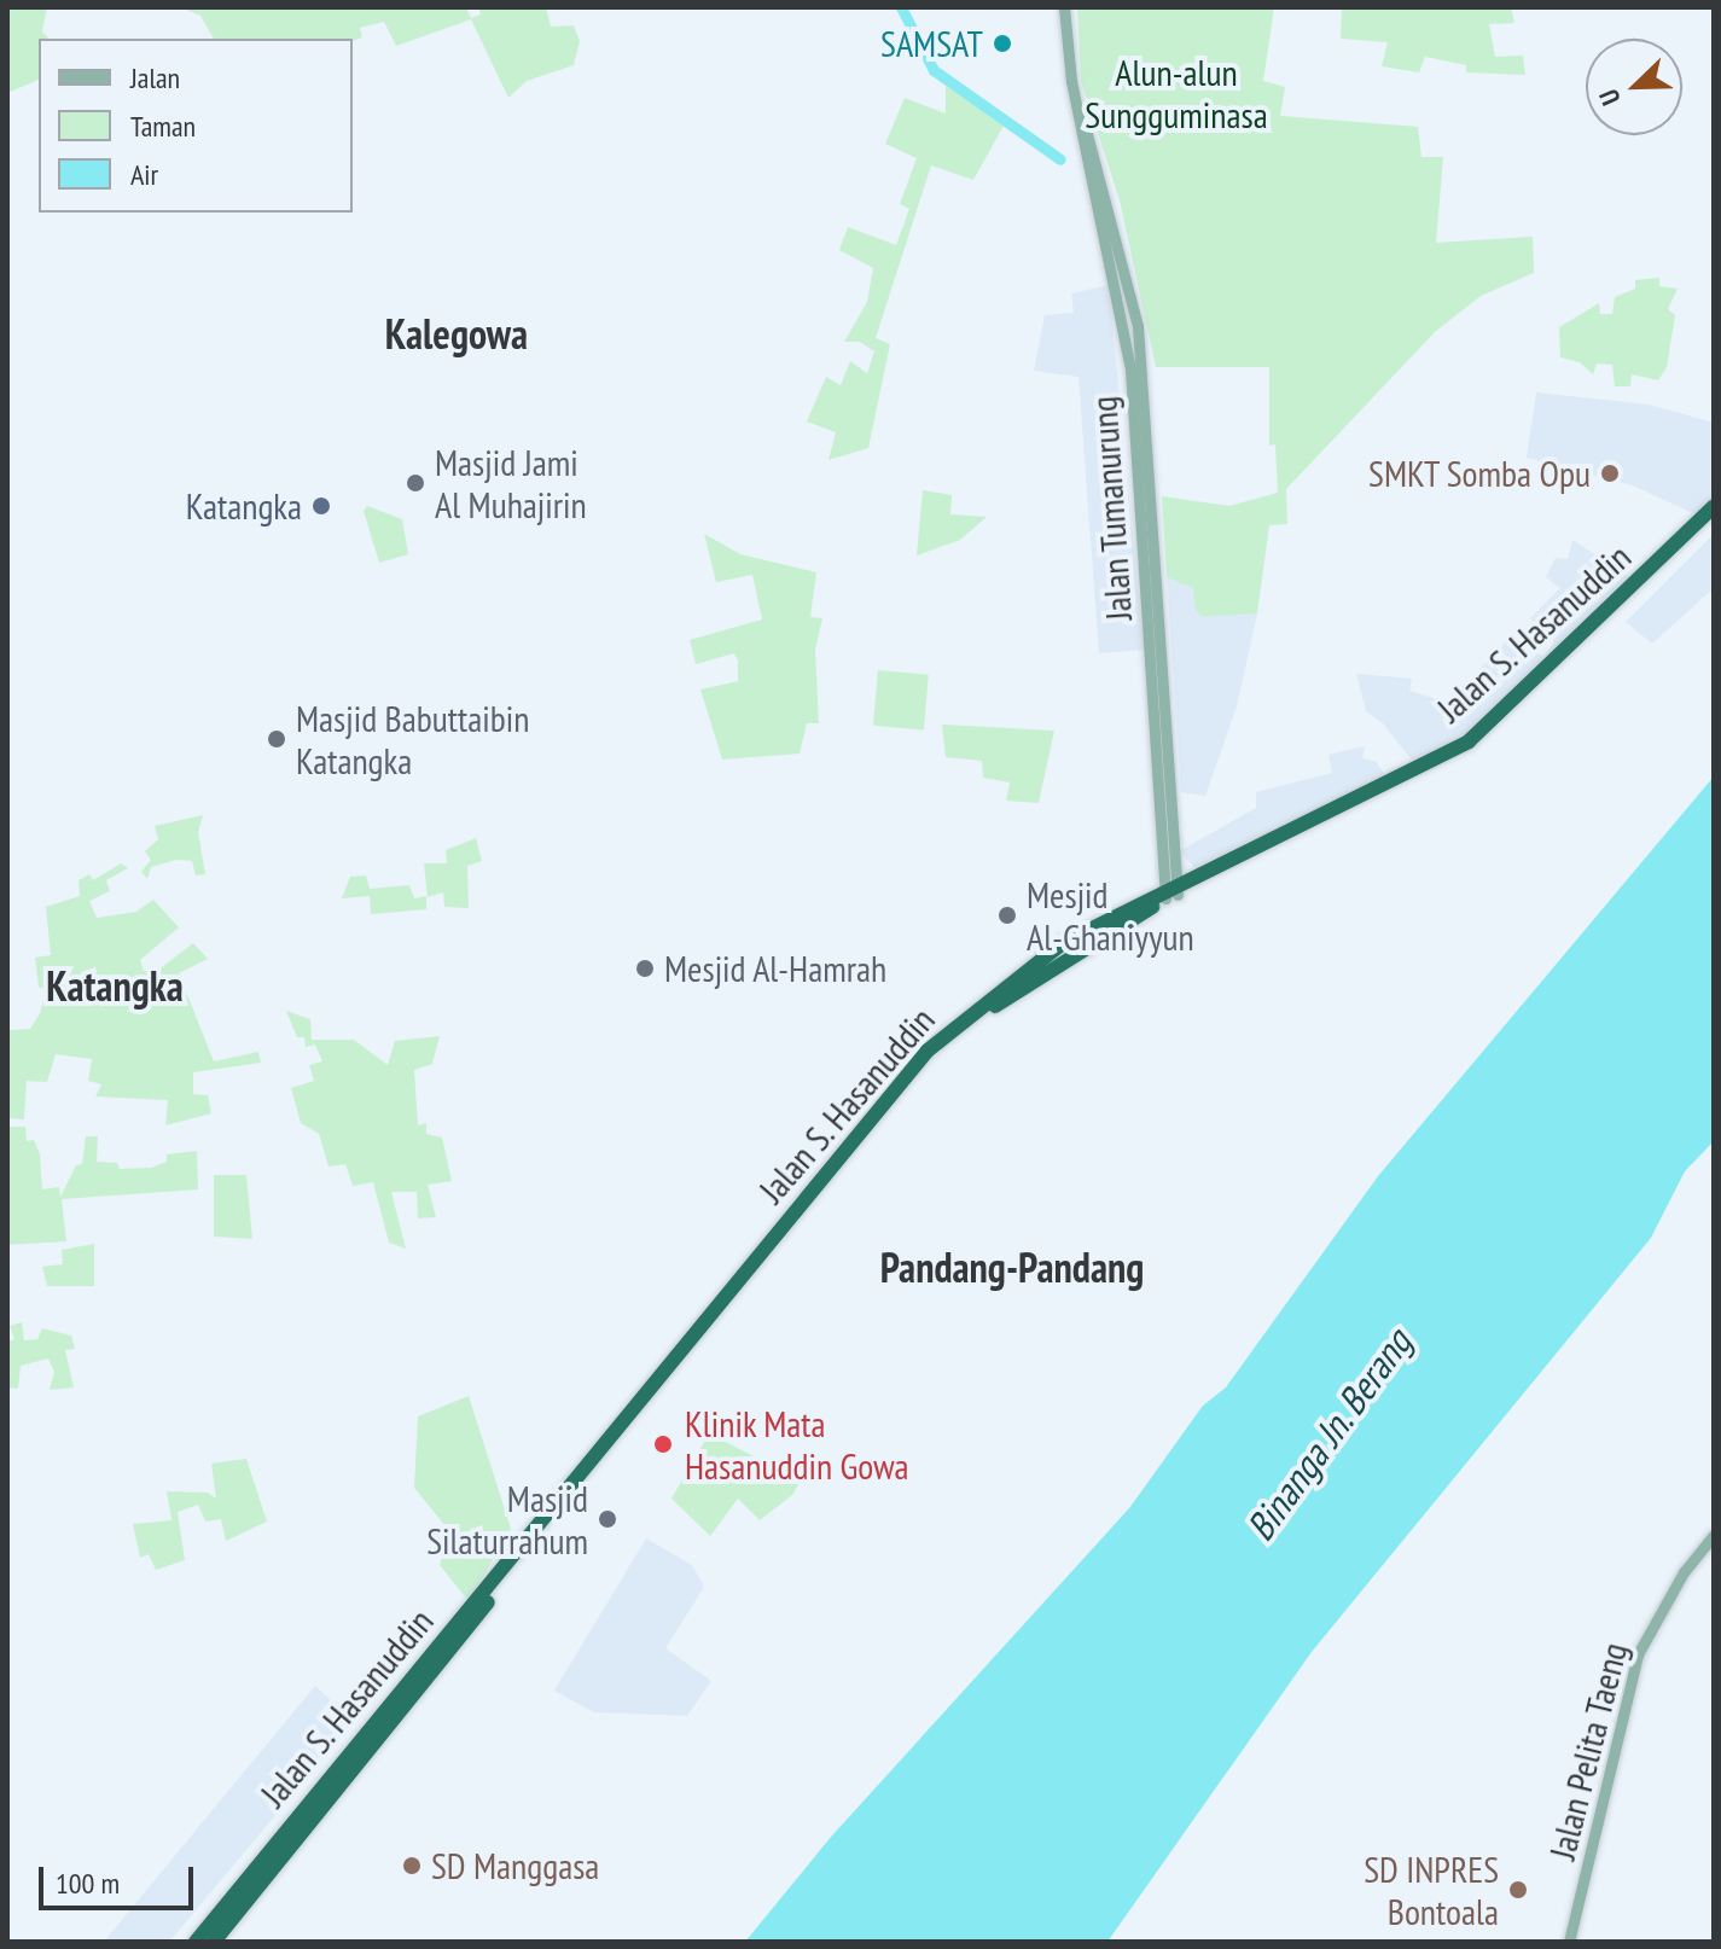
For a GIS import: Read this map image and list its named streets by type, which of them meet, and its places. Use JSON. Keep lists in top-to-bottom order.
{
  "streets": {
    "highway": ["Jalan S. Hasanuddin"],
    "street": ["Jalan Tumanurung", "Jalan Pelita Taeng"]
  },
  "crossings": [
    ["Jalan Tumanurung", "Jalan S. Hasanuddin"]
  ],
  "districts": ["Kalegowa", "Katangka", "Pandang-Pandang"],
  "water": ["Binanga Jn. Berang"],
  "parks": ["Alun-alun Sungguminasa"],
  "places": [
    "SAMSAT",
    "SMKT Somba Opu",
    "Masjid Jami Al Muhajirin",
    "Katangka",
    "Masjid Babuttaibin Katangka",
    "Mesjid Al-Ghaniyyun",
    "Mesjid Al-Hamrah",
    "Klinik Mata Hasanuddin Gowa",
    "Masjid Silaturrahum",
    "SD Manggasa",
    "SD INPRES Bontoala"
  ],
  "legend": ["Jalan", "Taman", "Air"],
  "scale_bar": "100 m",
  "north": "bottom left"
}
